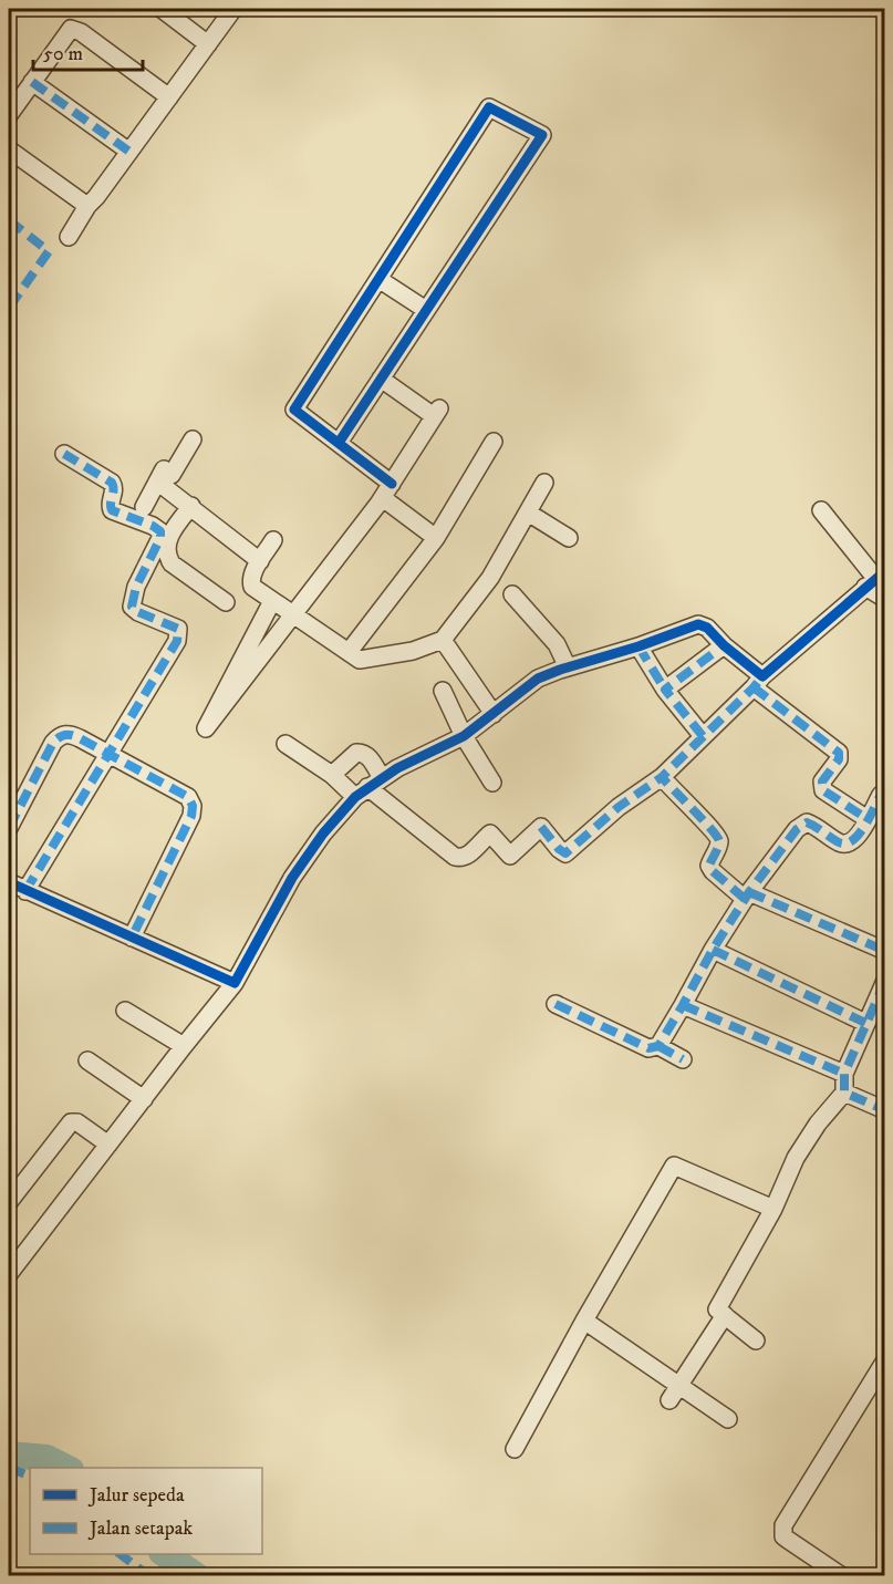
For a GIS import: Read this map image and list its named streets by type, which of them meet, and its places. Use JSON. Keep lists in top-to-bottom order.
{
  "legend": ["Jalur sepeda", "Jalan setapak"],
  "scale_bar": "50 m"
}
